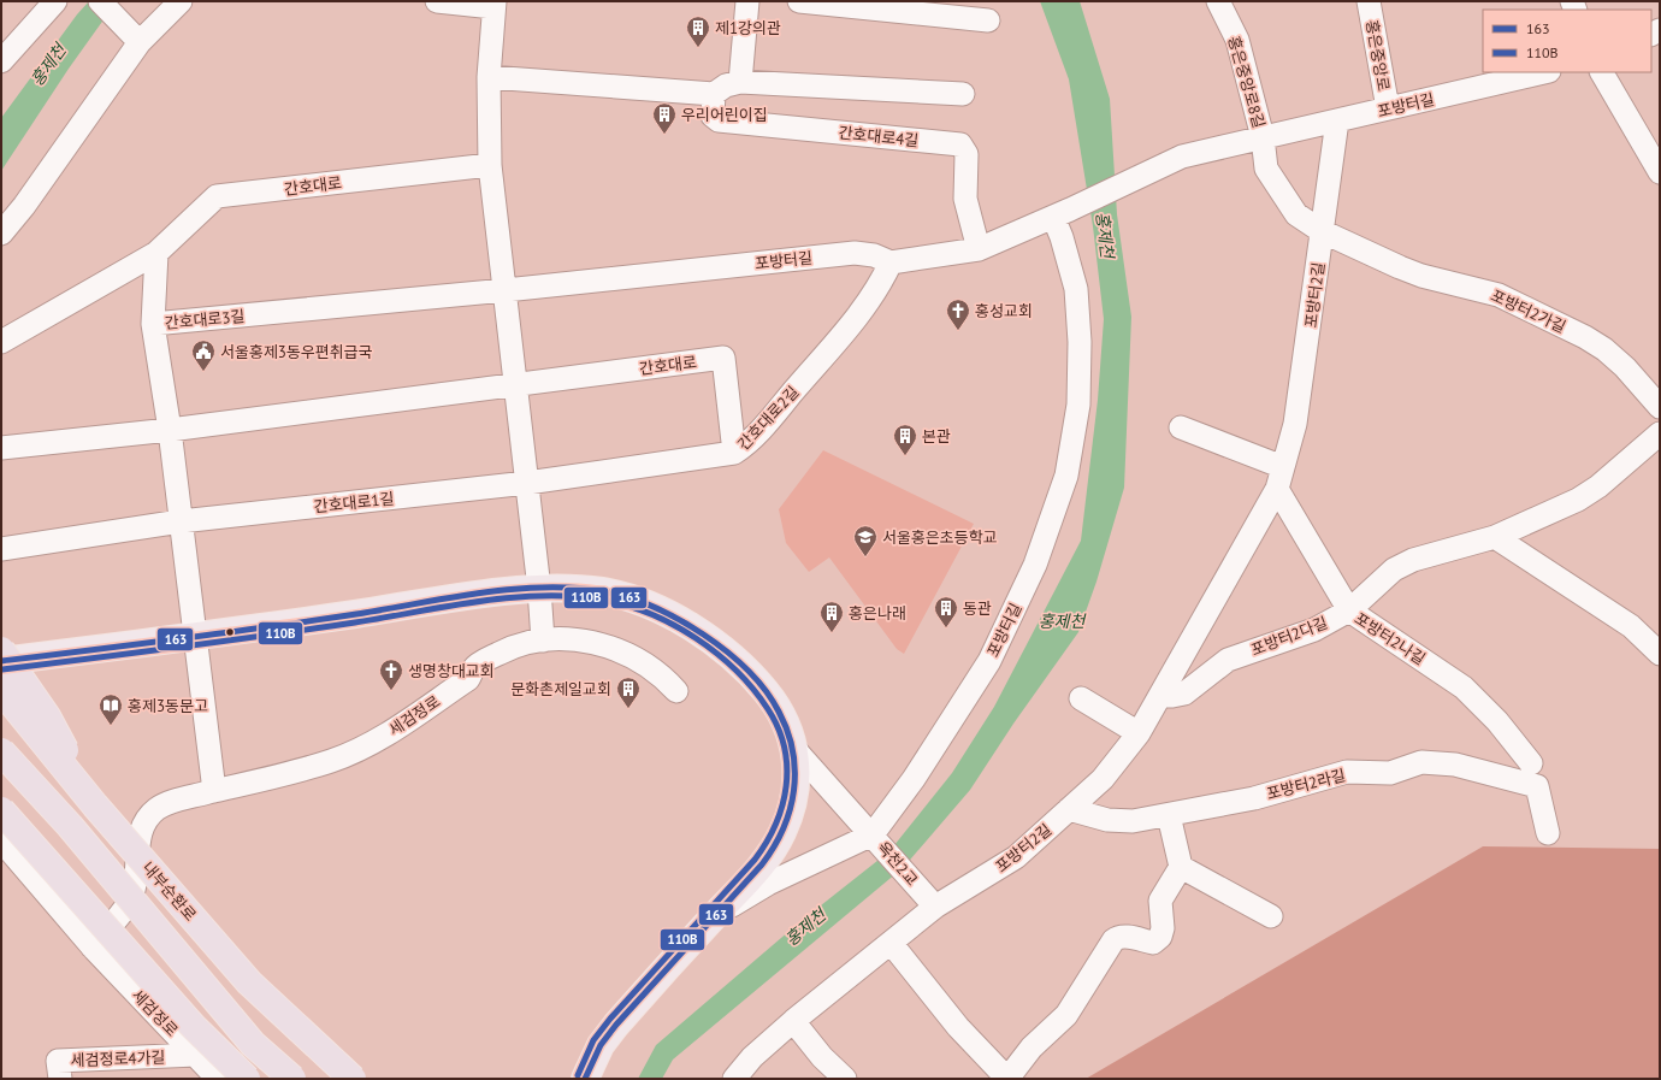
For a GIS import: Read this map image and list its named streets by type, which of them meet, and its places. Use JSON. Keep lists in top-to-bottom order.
{
  "streets": {
    "highway": ["내부순환로"],
    "street": [
      "홍은중앙로",
      "홍은중앙로8길",
      "포방터길",
      "간호대로4길",
      "간호대로",
      "포방터2길",
      "포방터2가길",
      "간호대로3길",
      "간호대로2길",
      "간호대로1길",
      "포방터2다길",
      "포방터2나길",
      "세검정로",
      "포방터2라길",
      "옥천2교",
      "세검정로4가길"
    ]
  },
  "crossings": [
    ["홍은중앙로", "포방터길"],
    ["홍은중앙로8길", "포방터길"],
    ["포방터길", "간호대로4길"],
    ["포방터길", "포방터2길"],
    ["포방터길", "간호대로3길"],
    ["포방터길", "간호대로2길"],
    ["포방터길", "옥천2교"],
    ["간호대로", "간호대로3길"],
    ["간호대로", "간호대로2길"],
    ["포방터2길", "포방터2가길"],
    ["포방터2길", "포방터2다길"],
    ["포방터2길", "포방터2나길"],
    ["포방터2길", "포방터2라길"],
    ["포방터2길", "옥천2교"],
    ["간호대로2길", "간호대로1길"],
    ["포방터2다길", "포방터2나길"],
    ["세검정로", "세검정로4가길"]
  ],
  "water": ["홍제천"],
  "places": {
    "building": [
      "제1강의관",
      "우리어린이집",
      "본관",
      "동관",
      "홍은나래",
      "문화촌제일교회"
    ],
    "church": ["홍성교회", "생명창대교회"],
    "public building": ["서울홍제3동우편취급국"],
    "school or university": ["서울홍은초등학교"],
    "library": ["홍제3동문고"]
  },
  "lines": ["transit line 163", "transit line 110B"],
  "legend": ["163", "110B"]
}
